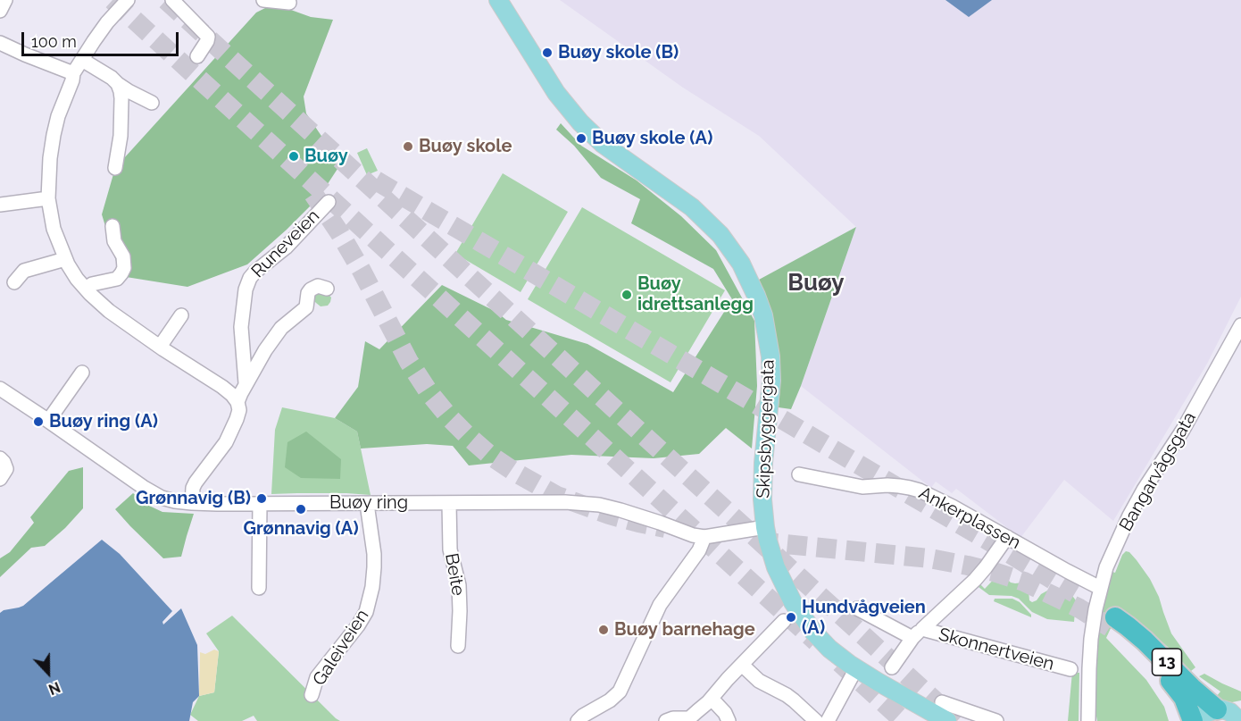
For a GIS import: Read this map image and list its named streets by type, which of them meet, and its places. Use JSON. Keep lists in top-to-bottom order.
{
  "streets": {
    "highway": ["13"],
    "main road": ["Skipsbyggergata"],
    "street": [
      "Runeveien",
      "Bangarvågsgata",
      "Buøy ring",
      "Ankerplassen",
      "Beite",
      "Galeiveien",
      "Skonnertveien"
    ]
  },
  "crossings": [
    ["Runeveien", "Buøy ring"],
    ["Skipsbyggergata", "Buøy ring"],
    ["Bangarvågsgata", "Ankerplassen"],
    ["Buøy ring", "Beite"],
    ["Buøy ring", "Galeiveien"],
    ["Ankerplassen", "Skonnertveien"]
  ],
  "districts": ["Buøy"],
  "places": [
    "Buøy skole (B)",
    "Buøy skole (A)",
    "Buøy skole",
    "Buøy",
    "Buøy idrettsanlegg",
    "Buøy ring (A)",
    "Grønnavig (B)",
    "Grønnavig (A)",
    "Hundvågveien (A)",
    "Buøy barnehage"
  ],
  "scale_bar": "100 m",
  "north": "bottom"
}
